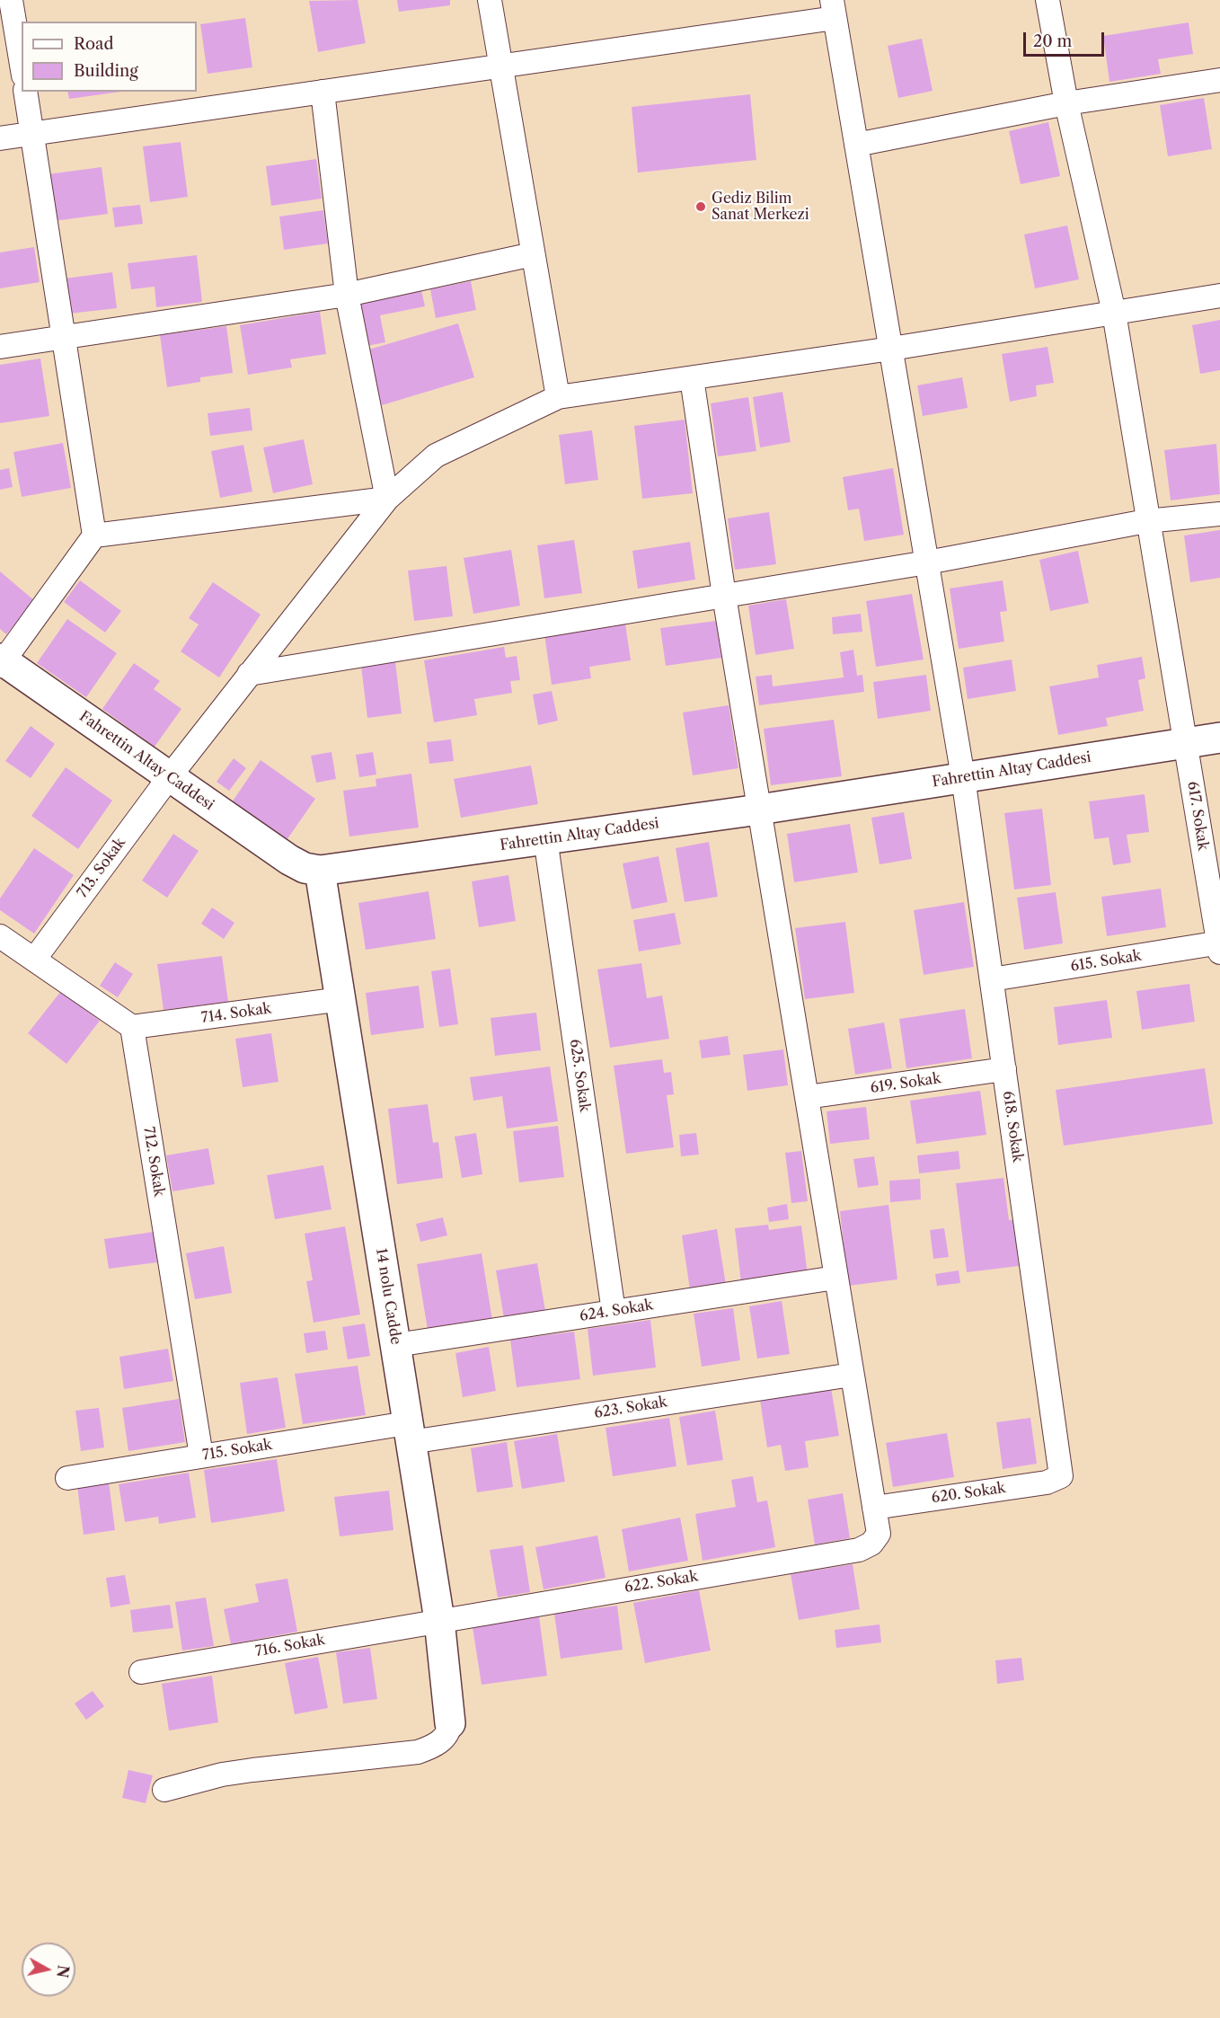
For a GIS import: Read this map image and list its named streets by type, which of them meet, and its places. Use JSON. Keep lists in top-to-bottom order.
{
  "streets": {
    "street": [
      "Fahrettin Altay Caddesi",
      "617. Sokak",
      "713. Sokak",
      "615. Sokak",
      "714. Sokak",
      "625. Sokak",
      "619. Sokak",
      "618. Sokak",
      "712. Sokak",
      "14 nolu Cadde",
      "624. Sokak",
      "623. Sokak",
      "715. Sokak",
      "620. Sokak",
      "622. Sokak",
      "716. Sokak"
    ]
  },
  "crossings": [
    ["Fahrettin Altay Caddesi", "617. Sokak"],
    ["Fahrettin Altay Caddesi", "713. Sokak"],
    ["Fahrettin Altay Caddesi", "625. Sokak"],
    ["Fahrettin Altay Caddesi", "618. Sokak"],
    ["Fahrettin Altay Caddesi", "14 nolu Cadde"],
    ["617. Sokak", "713. Sokak"],
    ["617. Sokak", "615. Sokak"],
    ["713. Sokak", "618. Sokak"],
    ["615. Sokak", "618. Sokak"],
    ["714. Sokak", "712. Sokak"],
    ["714. Sokak", "14 nolu Cadde"],
    ["625. Sokak", "624. Sokak"],
    ["619. Sokak", "618. Sokak"],
    ["618. Sokak", "620. Sokak"],
    ["712. Sokak", "715. Sokak"],
    ["14 nolu Cadde", "624. Sokak"],
    ["14 nolu Cadde", "623. Sokak"],
    ["14 nolu Cadde", "715. Sokak"],
    ["14 nolu Cadde", "622. Sokak"],
    ["14 nolu Cadde", "716. Sokak"],
    ["623. Sokak", "715. Sokak"],
    ["620. Sokak", "622. Sokak"],
    ["622. Sokak", "716. Sokak"]
  ],
  "places": ["Gediz Bilim Sanat Merkezi"],
  "legend": ["Road", "Building"],
  "scale_bar": "20 m",
  "north": "right"
}
